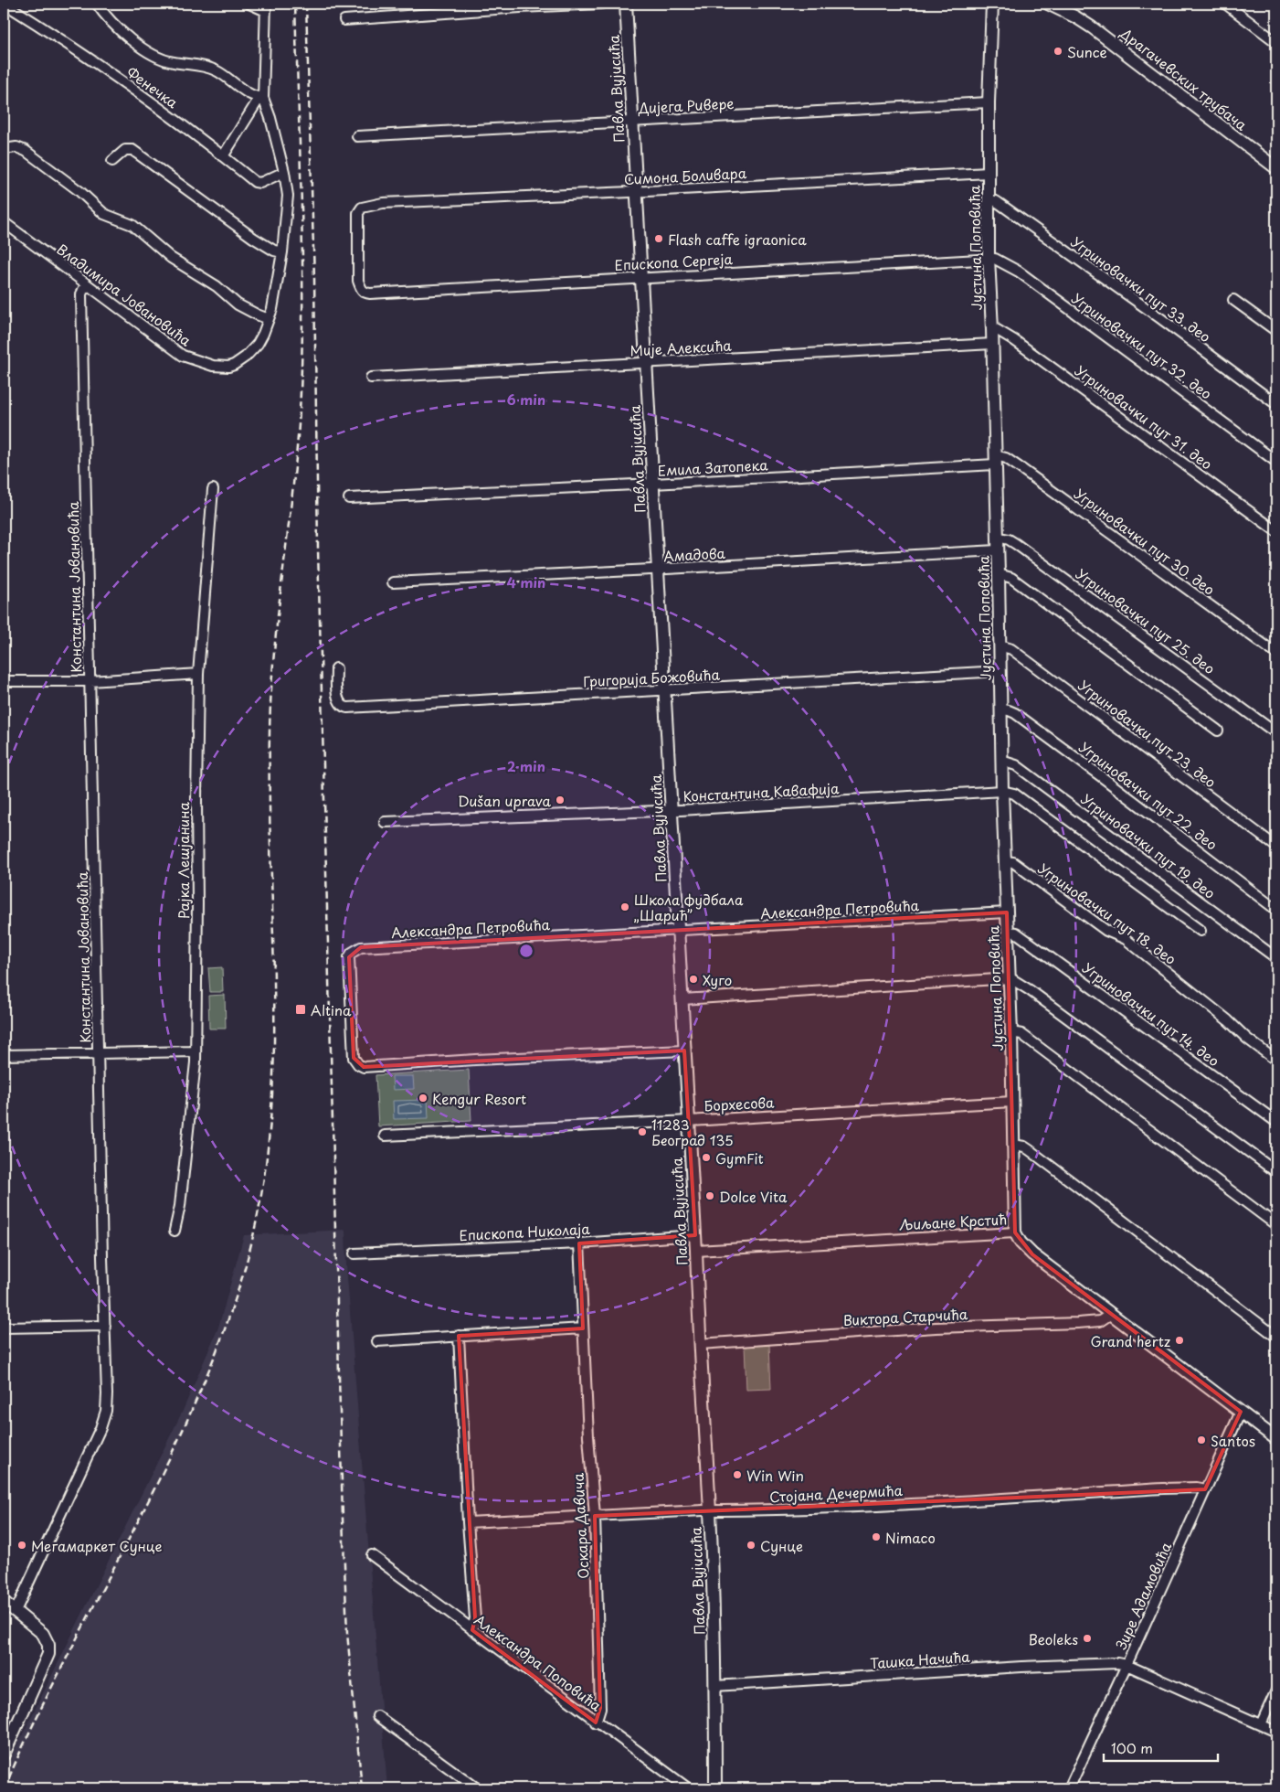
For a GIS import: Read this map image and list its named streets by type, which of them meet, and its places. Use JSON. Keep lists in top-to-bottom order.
{
  "streets": {
    "street": [
      "Драгачевских трубача",
      "Фенечка",
      "Павла Вујисића",
      "Дијега Ривере",
      "Симона Боливара",
      "Јустина Поповића",
      "Епископа Сергеја",
      "Угриновачки пут 33. део",
      "Владимира Јовановића",
      "Угриновачки пут 32. део",
      "Мије Алексића",
      "Угриновачки пут 31. део",
      "Емила Затопека",
      "Угриновачки пут 30. део",
      "Амадова",
      "Константина Јовановића",
      "Угриновачки пут 25. део",
      "Григорија Божовића",
      "Угриновачки пут 23. део",
      "Константина Кавафија",
      "Угриновачки пут 22. део",
      "Угриновачки пут 19. део",
      "Рајка Лешјанина",
      "Александра Петровића",
      "Угриновачки пут 18. део",
      "Угриновачки пут 14. део",
      "Борхесова",
      "Љиљане Крстић",
      "Епископа Николаја",
      "Виктора Старчића",
      "Стојана Дечермића",
      "Оскара Давича",
      "Зире Адамовића",
      "Ташка Начића",
      "Александра Поповића"
    ]
  },
  "crossings": [
    ["Фенечка", "Владимира Јовановића"],
    ["Павла Вујисића", "Дијега Ривере"],
    ["Павла Вујисића", "Симона Боливара"],
    ["Павла Вујисића", "Епископа Сергеја"],
    ["Павла Вујисића", "Мије Алексића"],
    ["Павла Вујисића", "Емила Затопека"],
    ["Павла Вујисића", "Амадова"],
    ["Павла Вујисића", "Григорија Божовића"],
    ["Павла Вујисића", "Константина Кавафија"],
    ["Павла Вујисића", "Александра Петровића"],
    ["Павла Вујисића", "Борхесова"],
    ["Павла Вујисића", "Љиљане Крстић"],
    ["Павла Вујисића", "Епископа Николаја"],
    ["Павла Вујисића", "Виктора Старчића"],
    ["Павла Вујисића", "Стојана Дечермића"],
    ["Павла Вујисића", "Ташка Начића"],
    ["Дијега Ривере", "Јустина Поповића"],
    ["Симона Боливара", "Јустина Поповића"],
    ["Симона Боливара", "Епископа Сергеја"],
    ["Јустина Поповића", "Епископа Сергеја"],
    ["Јустина Поповића", "Угриновачки пут 33. део"],
    ["Јустина Поповића", "Угриновачки пут 32. део"],
    ["Јустина Поповића", "Мије Алексића"],
    ["Јустина Поповића", "Угриновачки пут 31. део"],
    ["Јустина Поповића", "Емила Затопека"],
    ["Јустина Поповића", "Угриновачки пут 30. део"],
    ["Јустина Поповића", "Амадова"],
    ["Јустина Поповића", "Угриновачки пут 25. део"],
    ["Јустина Поповића", "Григорија Божовића"],
    ["Јустина Поповића", "Угриновачки пут 23. део"],
    ["Јустина Поповића", "Константина Кавафија"],
    ["Јустина Поповића", "Угриновачки пут 22. део"],
    ["Јустина Поповића", "Угриновачки пут 19. део"],
    ["Јустина Поповића", "Александра Петровића"],
    ["Јустина Поповића", "Угриновачки пут 18. део"],
    ["Јустина Поповића", "Угриновачки пут 14. део"],
    ["Јустина Поповића", "Борхесова"],
    ["Јустина Поповића", "Љиљане Крстић"],
    ["Епископа Сергеја", "Угриновачки пут 32. део"],
    ["Владимира Јовановића", "Константина Јовановића"],
    ["Емила Затопека", "Угриновачки пут 30. део"],
    ["Љиљане Крстић", "Виктора Старчића"],
    ["Љиљане Крстић", "Зире Адамовића"],
    ["Епископа Николаја", "Оскара Давича"],
    ["Стојана Дечермића", "Оскара Давича"],
    ["Стојана Дечермића", "Зире Адамовића"],
    ["Оскара Давича", "Александра Поповића"],
    ["Зире Адамовића", "Ташка Начића"]
  ],
  "places": {
    "other": [
      "Sunce",
      "Flash caffe igraonica",
      "Dušan uprava",
      "Школа фудбала „Шарић”",
      "Хуго",
      "Kengur Resort",
      "11283 Београд 135",
      "GymFit",
      "Dolce Vita",
      "Grand hertz",
      "Santos",
      "Win Win",
      "Nimaco",
      "Мегамаркет Сунце",
      "Сунце",
      "Beoleks"
    ],
    "transit": ["Altina"]
  },
  "scale_bar": "100 m",
  "rings": ["6 min", "4 min", "2 min"]
}
